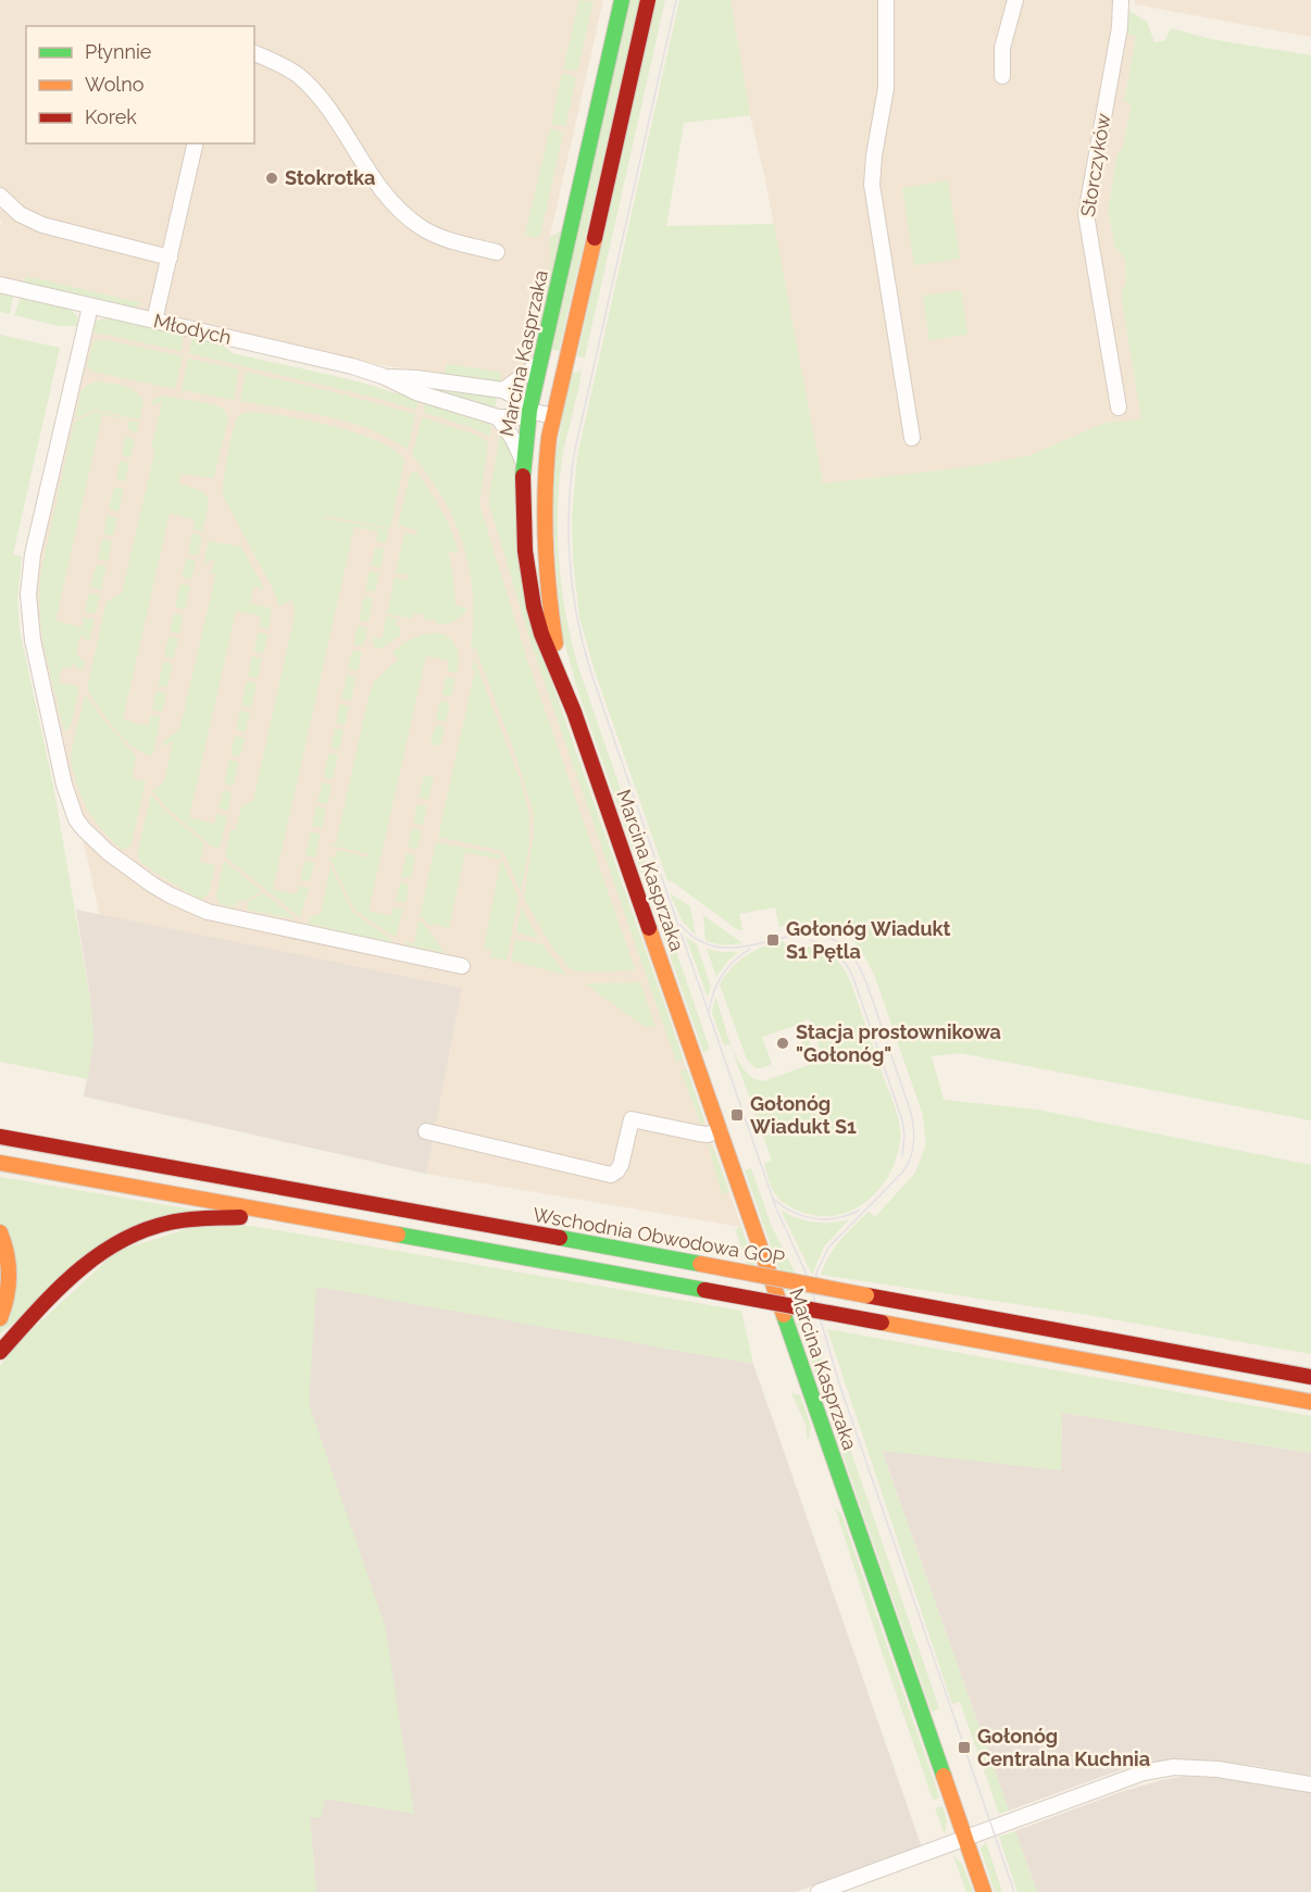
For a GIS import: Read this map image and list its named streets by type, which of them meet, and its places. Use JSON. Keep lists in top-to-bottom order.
{
  "streets": {
    "main road": ["Marcina Kasprzaka", "Wschodnia Obwodowa GOP"],
    "street": ["Storczyków", "Młodych"]
  },
  "crossings": [
    ["Młodych", "Marcina Kasprzaka"]
  ],
  "places": {
    "other": ["Stokrotka", "Stacja prostownikowa \"Gołonóg\""],
    "transit": ["Gołonóg Wiadukt S1 Pętla", "Gołonóg Wiadukt S1", "Gołonóg Centralna Kuchnia"]
  },
  "legend": ["Płynnie", "Wolno", "Korek"]
}
